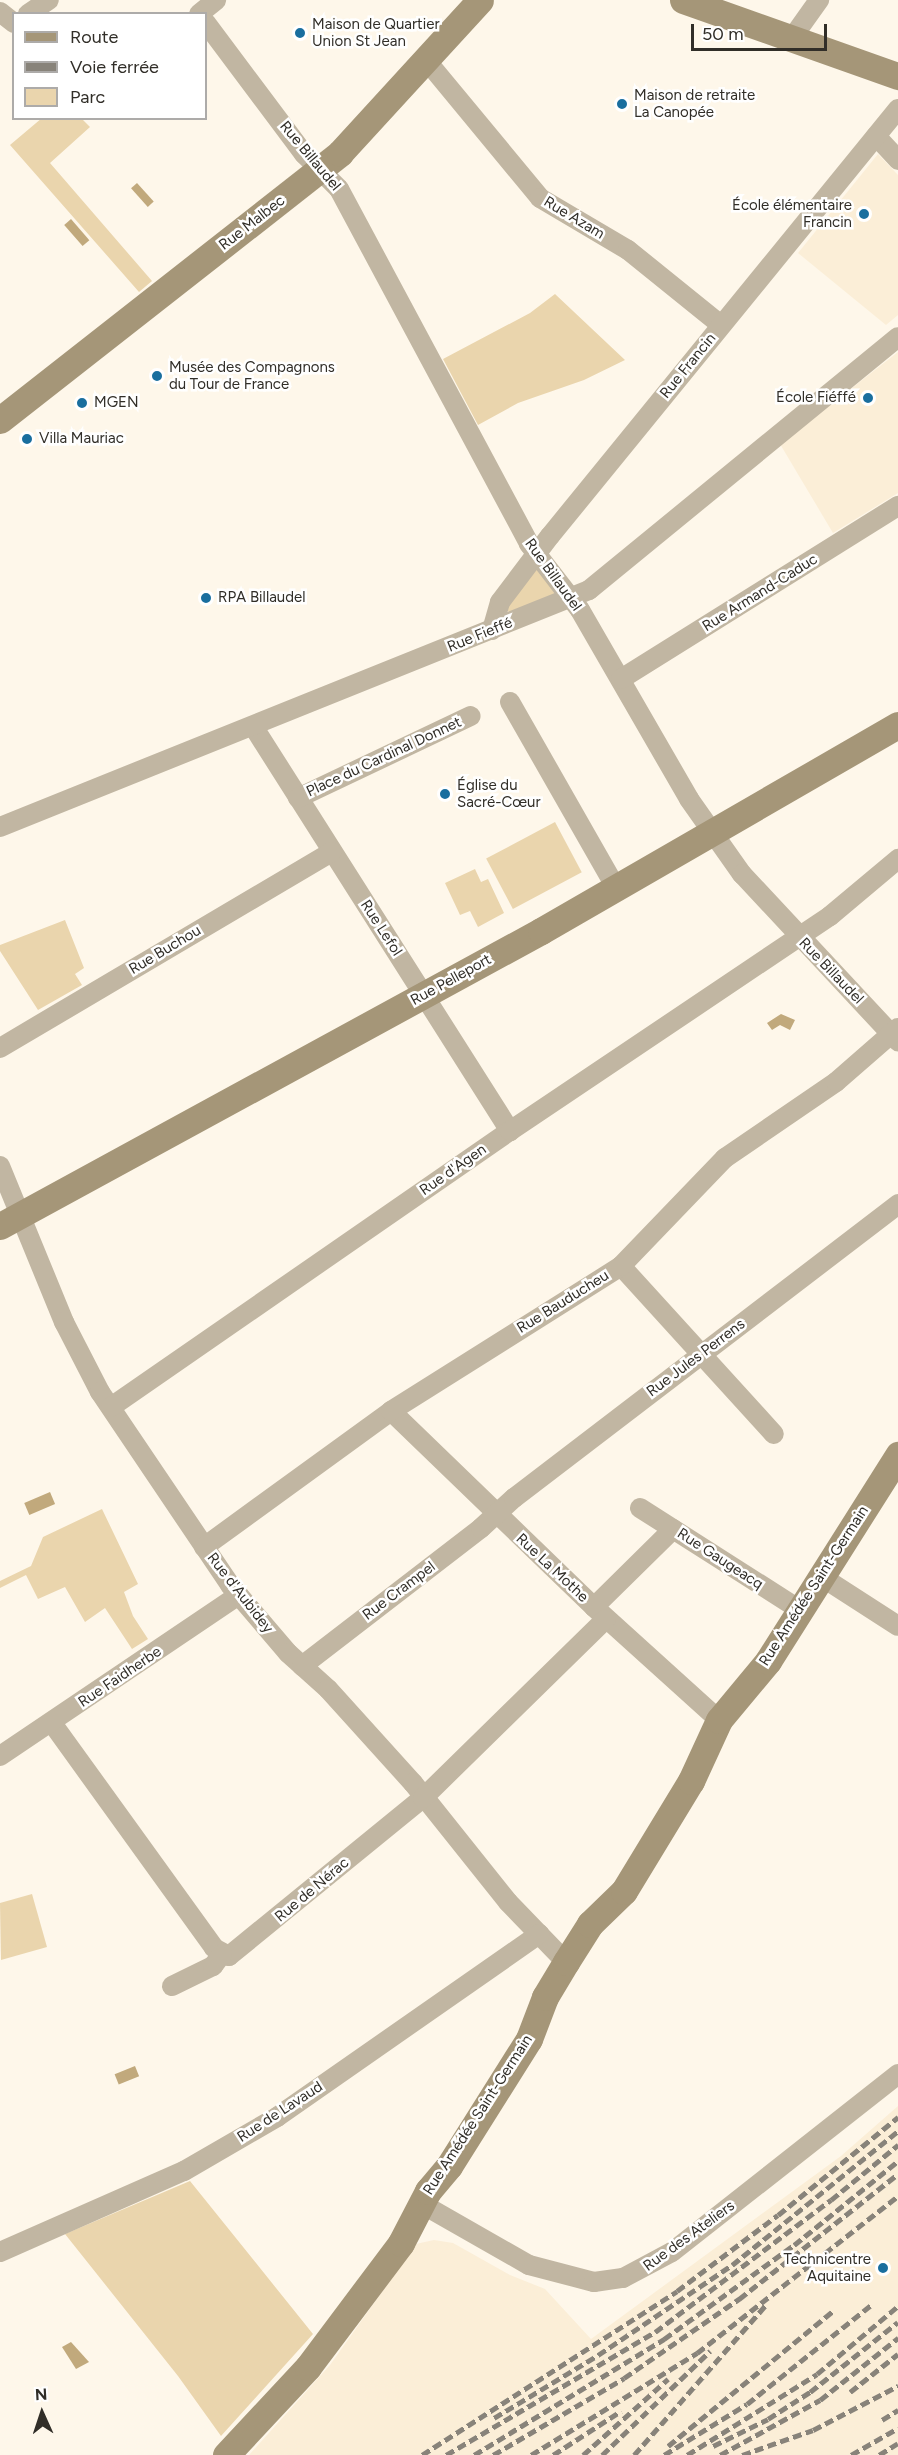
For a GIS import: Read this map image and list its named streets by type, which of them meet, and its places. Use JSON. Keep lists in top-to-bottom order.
{
  "streets": {
    "street": [
      "Rue Billaudel",
      "Rue Azam",
      "Rue Malbec",
      "Rue Francin",
      "Rue Armand-Caduc",
      "Rue Fieffé",
      "Place du Cardinal Donnet",
      "Rue Lefol",
      "Rue Buchou",
      "Rue Pelleport",
      "Rue d'Agen",
      "Rue Bauducheu",
      "Rue Jules Perrens",
      "Rue Gaugeacq",
      "Rue La Mothe",
      "Rue Amédée Saint-Germain",
      "Rue Crampel",
      "Rue d'Aubidey",
      "Rue Faidherbe",
      "Rue de Nérac",
      "Rue de Lavaud",
      "Rue des Ateliers"
    ]
  },
  "crossings": [
    ["Rue Billaudel", "Rue Malbec"],
    ["Rue Billaudel", "Rue Francin"],
    ["Rue Billaudel", "Rue Armand-Caduc"],
    ["Rue Billaudel", "Rue Fieffé"],
    ["Rue Billaudel", "Rue Pelleport"],
    ["Rue Billaudel", "Rue d'Agen"],
    ["Rue Billaudel", "Rue Bauducheu"],
    ["Rue Azam", "Rue Malbec"],
    ["Rue Azam", "Rue Francin"],
    ["Rue Francin", "Rue Fieffé"],
    ["Rue Fieffé", "Rue Lefol"],
    ["Place du Cardinal Donnet", "Rue Lefol"],
    ["Rue Lefol", "Rue Buchou"],
    ["Rue Lefol", "Rue Pelleport"],
    ["Rue Lefol", "Rue d'Agen"],
    ["Rue Pelleport", "Rue d'Aubidey"],
    ["Rue d'Agen", "Rue d'Aubidey"],
    ["Rue Bauducheu", "Rue La Mothe"],
    ["Rue Bauducheu", "Rue d'Aubidey"],
    ["Rue Jules Perrens", "Rue La Mothe"],
    ["Rue Jules Perrens", "Rue Crampel"],
    ["Rue Gaugeacq", "Rue Amédée Saint-Germain"],
    ["Rue Gaugeacq", "Rue de Nérac"],
    ["Rue La Mothe", "Rue Amédée Saint-Germain"],
    ["Rue La Mothe", "Rue Crampel"],
    ["Rue La Mothe", "Rue de Nérac"],
    ["Rue Amédée Saint-Germain", "Rue d'Aubidey"],
    ["Rue Amédée Saint-Germain", "Rue des Ateliers"],
    ["Rue Crampel", "Rue d'Aubidey"],
    ["Rue d'Aubidey", "Rue Faidherbe"],
    ["Rue d'Aubidey", "Rue de Nérac"],
    ["Rue d'Aubidey", "Rue de Lavaud"]
  ],
  "places": [
    "Maison de Quartier Union St Jean",
    "Maison de retraite La Canopée",
    "École élémentaire Francin",
    "Musée des Compagnons du Tour de France",
    "École Fiéffé",
    "MGEN",
    "Villa Mauriac",
    "RPA Billaudel",
    "Église du Sacré-Cœur",
    "Technicentre Aquitaine"
  ],
  "legend": ["Route", "Voie ferrée", "Parc"],
  "scale_bar": "50 m",
  "north": "top"
}
